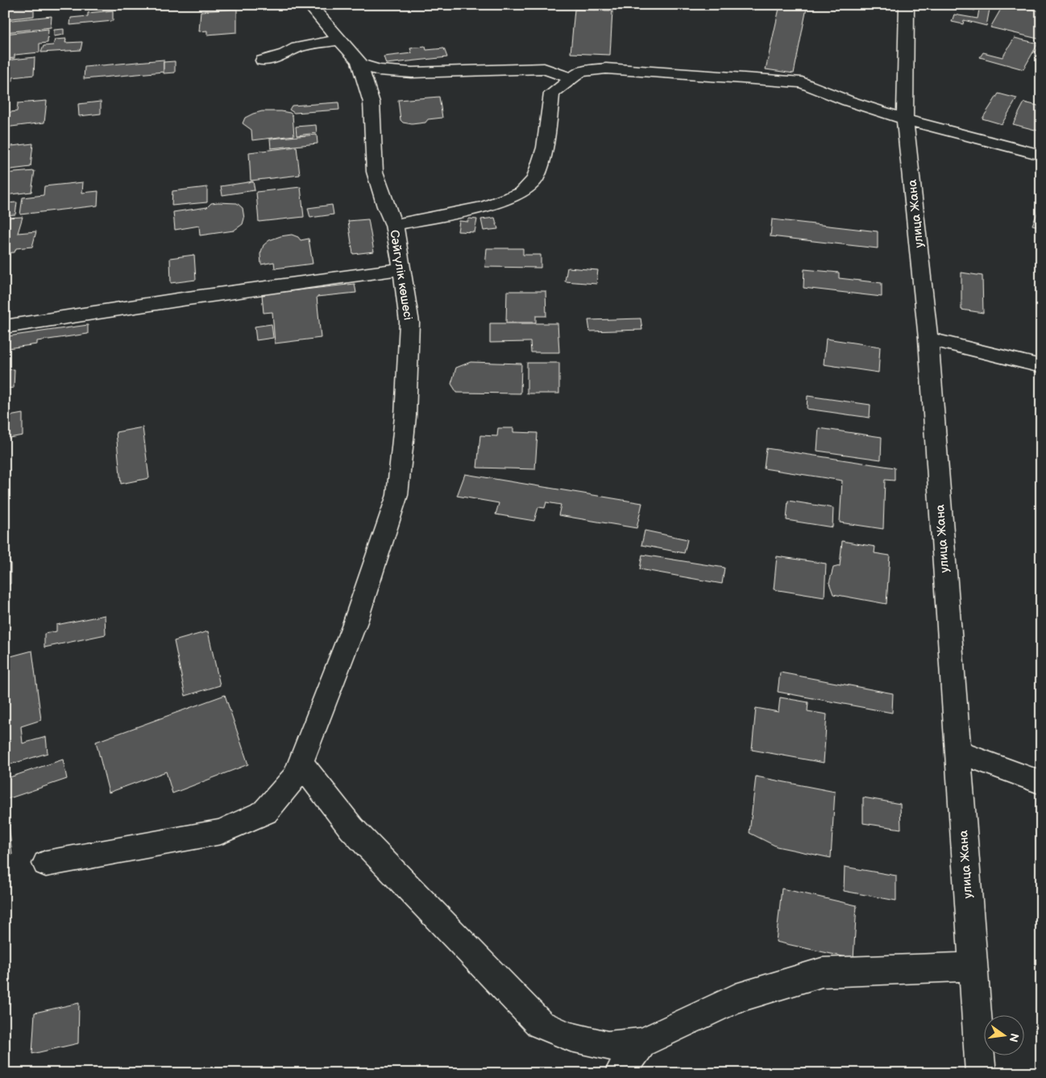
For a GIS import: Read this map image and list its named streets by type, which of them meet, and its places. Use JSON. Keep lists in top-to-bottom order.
{
  "streets": {
    "street": ["улица Жана", "Сәйгүлік көшесі"]
  },
  "north": "right"
}
